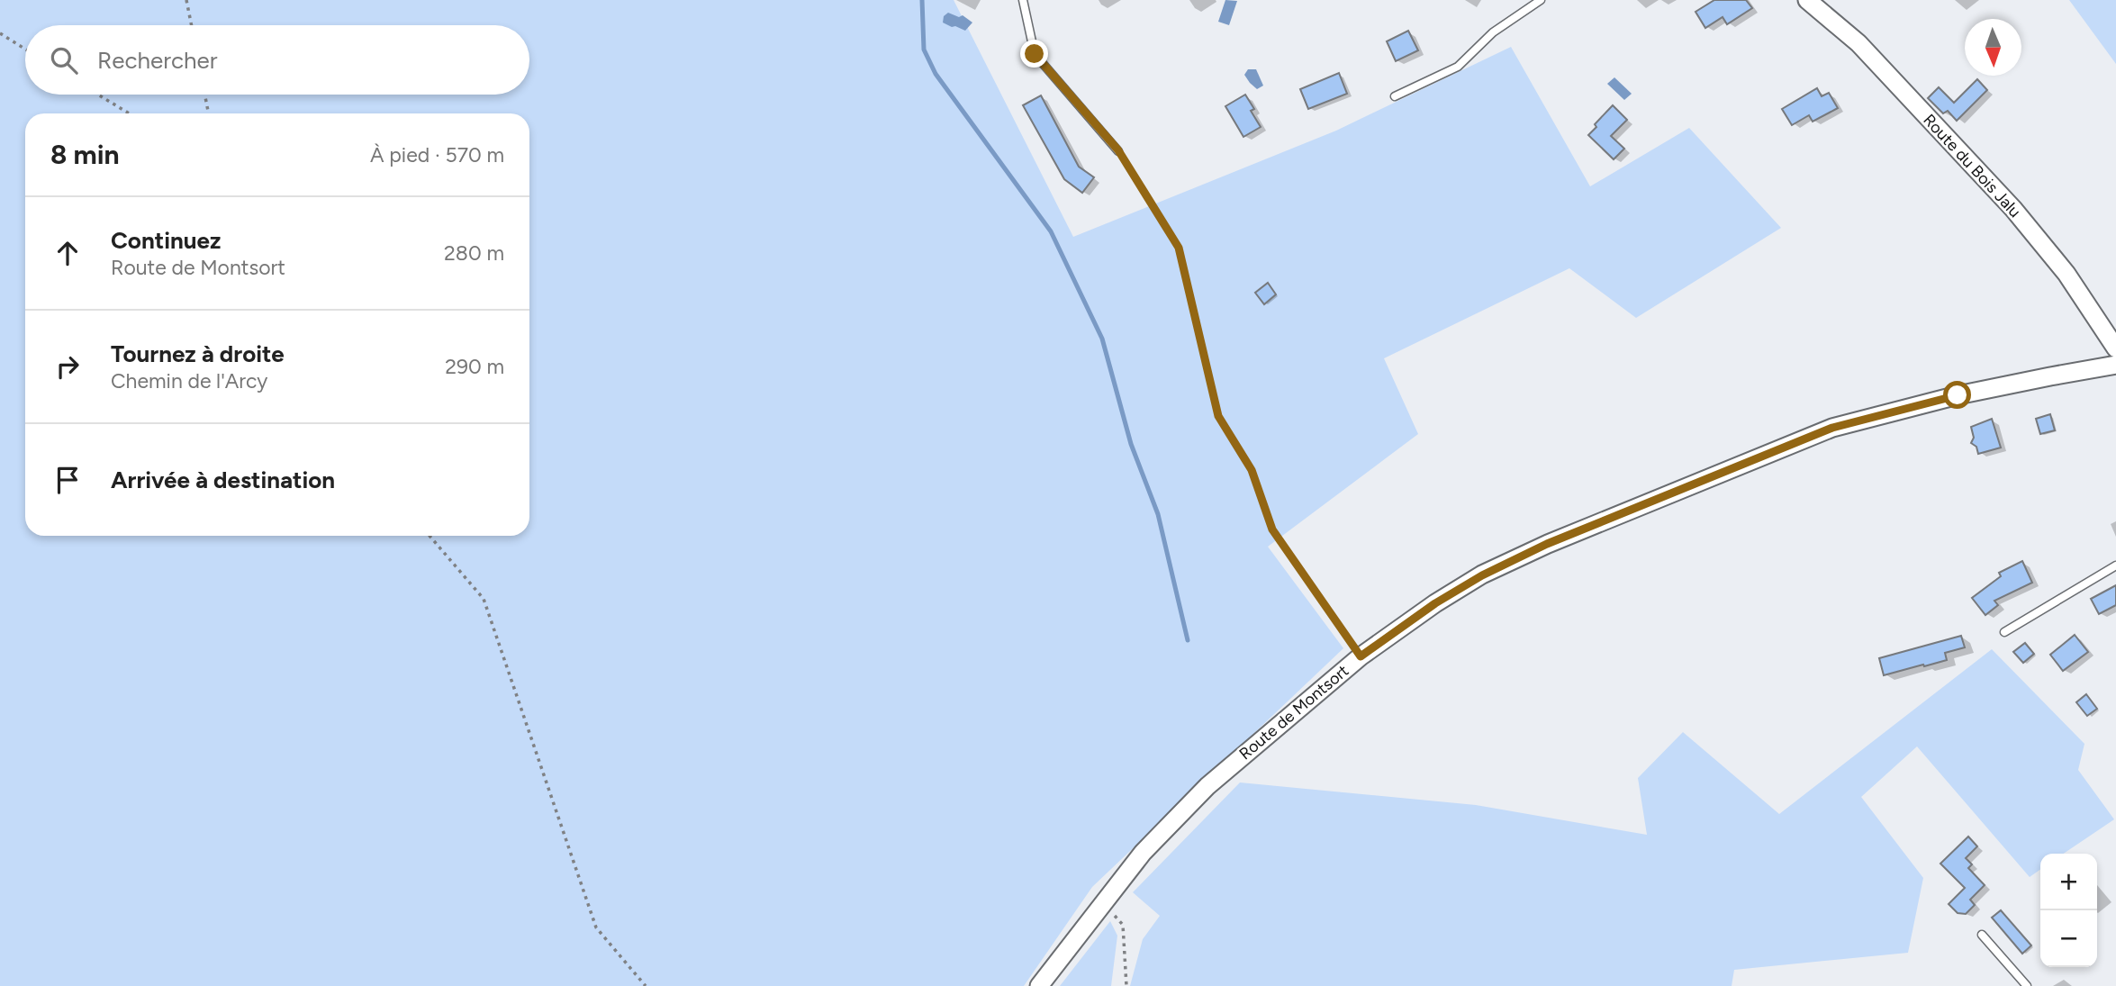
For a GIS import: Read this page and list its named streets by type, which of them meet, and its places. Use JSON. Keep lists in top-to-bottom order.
{
  "streets": {
    "street": ["Route du Bois Jalu", "Route de Montsort"]
  },
  "north": "bottom",
  "page": {
    "search": "Rechercher",
    "heading": ["8 min", "À pied · 570 m"],
    "list": [
      ["Continuez", "Route de Montsort", "280 m"],
      ["Tournez à droite", "Chemin de l'Arcy", "290 m"],
      "Arrivée à destination"
    ],
    "map_buttons": ["+", "−"]
  }
}
